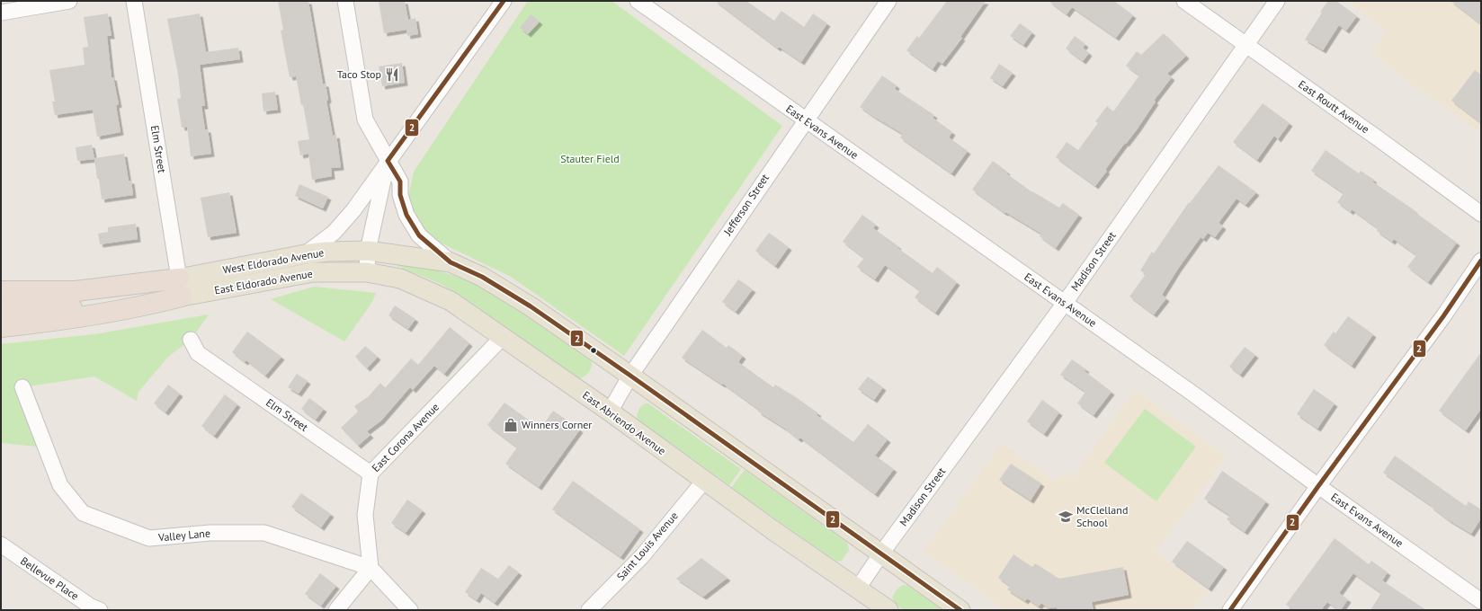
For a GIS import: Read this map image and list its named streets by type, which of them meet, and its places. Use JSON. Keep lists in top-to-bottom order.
{
  "streets": {
    "main road": ["West Eldorado Avenue", "East Eldorado Avenue", "East Abriendo Avenue"],
    "street": [
      "East Routt Avenue",
      "East Evans Avenue",
      "Elm Street",
      "Jefferson Street",
      "Madison Street",
      "East Corona Avenue",
      "Valley Lane",
      "Saint Louis Avenue",
      "Bellevue Place"
    ]
  },
  "crossings": [
    ["East Routt Avenue", "Madison Street"],
    ["East Evans Avenue", "Jefferson Street"],
    ["East Evans Avenue", "Madison Street"],
    ["Elm Street", "West Eldorado Avenue"],
    ["Elm Street", "East Eldorado Avenue"],
    ["Elm Street", "East Corona Avenue"],
    ["Jefferson Street", "East Abriendo Avenue"],
    ["West Eldorado Avenue", "East Eldorado Avenue"],
    ["Madison Street", "East Abriendo Avenue"],
    ["East Eldorado Avenue", "East Abriendo Avenue"],
    ["East Abriendo Avenue", "East Corona Avenue"],
    ["East Abriendo Avenue", "Saint Louis Avenue"],
    ["East Corona Avenue", "Valley Lane"]
  ],
  "parks": ["Stauter Field"],
  "places": {
    "restaurant": ["Taco Stop"],
    "shop": ["Winners Corner"],
    "school or university": ["McClelland School"]
  },
  "lines": ["transit line 2"]
}
